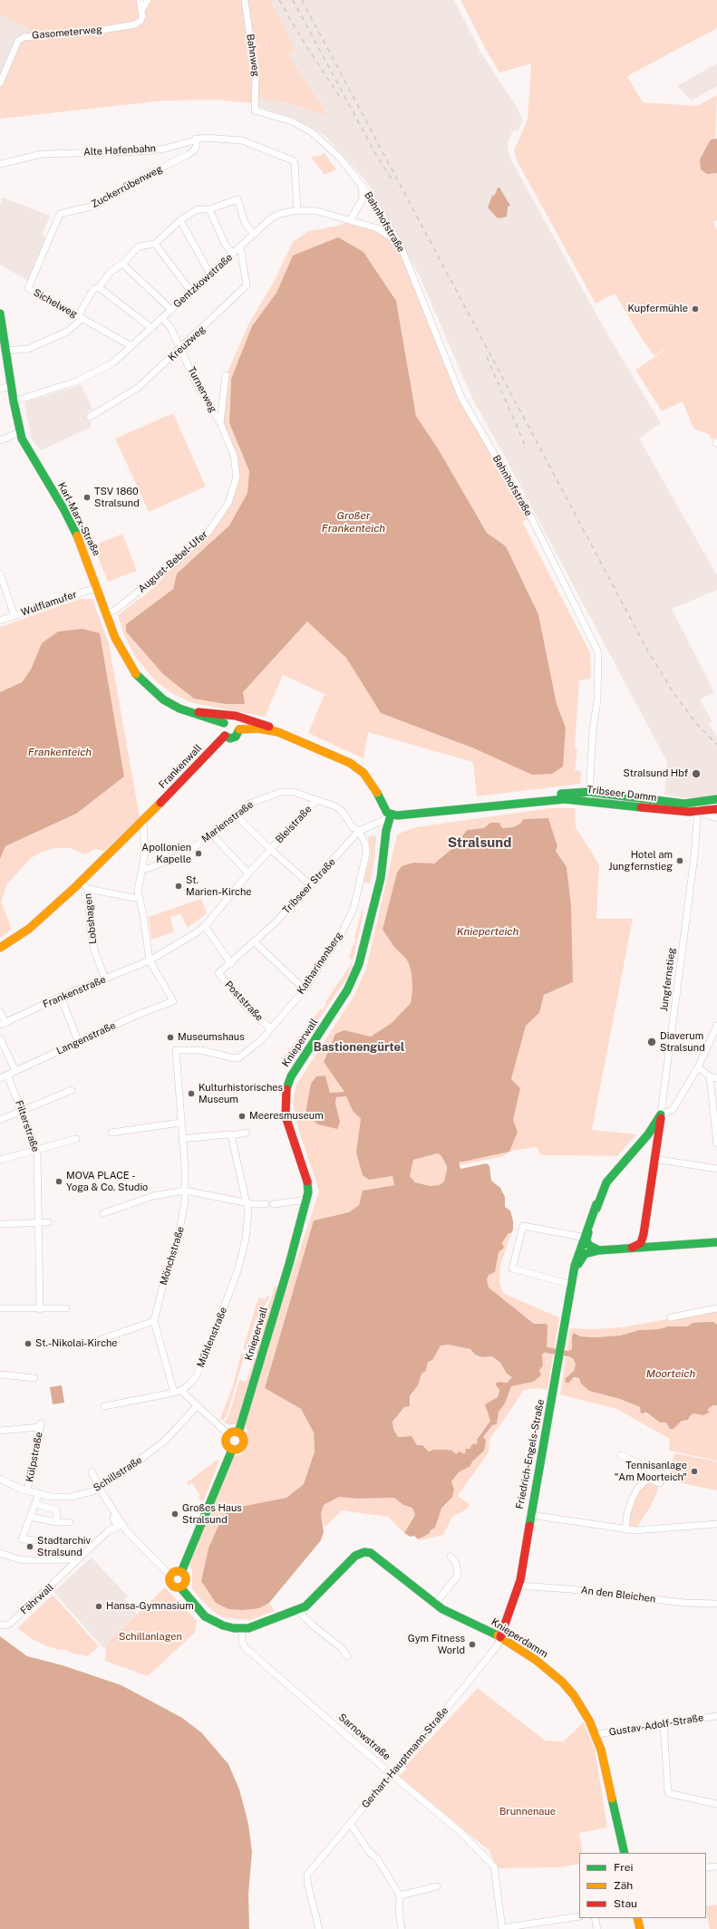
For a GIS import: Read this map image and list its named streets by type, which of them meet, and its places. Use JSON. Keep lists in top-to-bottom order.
{
  "streets": {
    "main road": [
      "Karl-Marx-Straße",
      "Frankenwall",
      "Tribseer Damm",
      "Jungfernstieg",
      "Knieperwall",
      "Friedrich-Engels-Straße",
      "Knieperdamm"
    ],
    "street": [
      "Gasometerweg",
      "Bahnweg",
      "Alte Hafenbahn",
      "Zuckerrübenweg",
      "Bahnhofstraße",
      "Gentzkowstraße",
      "Sichelweg",
      "Kreuzweg",
      "Turnerweg",
      "August-Bebel-Ufer",
      "Wulflamufer",
      "Marienstraße",
      "Bleistraße",
      "Tribseer Straße",
      "Lobshagen",
      "Katharinenberg",
      "Frankenstraße",
      "Poststraße",
      "Langenstraße",
      "Filterstraße",
      "Mönchstraße",
      "Mühlenstraße",
      "Külpstraße",
      "Schillstraße",
      "An den Bleichen",
      "Fährwall",
      "Gustav-Adolf-Straße",
      "Sarnowstraße",
      "Gerhart-Hauptmann-Straße"
    ]
  },
  "crossings": [
    ["Bahnweg", "Bahnhofstraße"],
    ["Alte Hafenbahn", "Zuckerrübenweg"],
    ["Alte Hafenbahn", "Gentzkowstraße"],
    ["Zuckerrübenweg", "Sichelweg"],
    ["Bahnhofstraße", "Gentzkowstraße"],
    ["Bahnhofstraße", "Tribseer Damm"],
    ["Gentzkowstraße", "Sichelweg"],
    ["Gentzkowstraße", "Kreuzweg"],
    ["Gentzkowstraße", "Turnerweg"],
    ["Gentzkowstraße", "Karl-Marx-Straße"],
    ["Sichelweg", "Karl-Marx-Straße"],
    ["Kreuzweg", "Turnerweg"],
    ["Turnerweg", "August-Bebel-Ufer"],
    ["Karl-Marx-Straße", "August-Bebel-Ufer"],
    ["Karl-Marx-Straße", "Wulflamufer"],
    ["Karl-Marx-Straße", "Frankenwall"],
    ["Frankenwall", "Tribseer Damm"],
    ["Frankenwall", "Tribseer Straße"],
    ["Frankenwall", "Lobshagen"],
    ["Frankenwall", "Knieperwall"],
    ["Tribseer Damm", "Tribseer Straße"],
    ["Tribseer Damm", "Jungfernstieg"],
    ["Tribseer Damm", "Knieperwall"],
    ["Marienstraße", "Bleistraße"],
    ["Bleistraße", "Tribseer Straße"],
    ["Bleistraße", "Katharinenberg"],
    ["Bleistraße", "Frankenstraße"],
    ["Tribseer Straße", "Katharinenberg"],
    ["Tribseer Straße", "Poststraße"],
    ["Tribseer Straße", "Knieperwall"],
    ["Lobshagen", "Frankenstraße"],
    ["Katharinenberg", "Poststraße"],
    ["Katharinenberg", "Mönchstraße"],
    ["Frankenstraße", "Langenstraße"],
    ["Langenstraße", "Filterstraße"],
    ["Mönchstraße", "Mühlenstraße"],
    ["Friedrich-Engels-Straße", "An den Bleichen"],
    ["Friedrich-Engels-Straße", "Knieperdamm"],
    ["Friedrich-Engels-Straße", "Gerhart-Hauptmann-Straße"],
    ["Külpstraße", "Schillstraße"],
    ["Knieperdamm", "Gustav-Adolf-Straße"],
    ["Knieperdamm", "Sarnowstraße"],
    ["Knieperdamm", "Gerhart-Hauptmann-Straße"],
    ["Sarnowstraße", "Gerhart-Hauptmann-Straße"]
  ],
  "districts": ["Stralsund", "Bastionengürtel"],
  "water": [
    "Großer Frankenteich",
    "Frankenteich",
    "Knieperteich",
    "Moorteich"
  ],
  "parks": ["Schillanlagen", "Brunnenaue"],
  "places": [
    "Kupfermühle",
    "TSV 1860 Stralsund",
    "Stralsund Hbf",
    "Apollonien Kapelle",
    "Hotel am Jungfernstieg",
    "St. Marien-Kirche",
    "Museumshaus",
    "Diaverum Stralsund",
    "Kulturhistorisches Museum",
    "Meeresmuseum",
    "MOVA PLACE - Yoga & Co. Studio",
    "St.-Nikolai-Kirche",
    "Tennisanlage \"Am Moorteich\"",
    "Großes Haus Stralsund",
    "Stadtarchiv Stralsund",
    "Hansa-Gymnasium",
    "Gym Fitness World"
  ],
  "legend": ["Frei", "Zäh", "Stau"]
}
